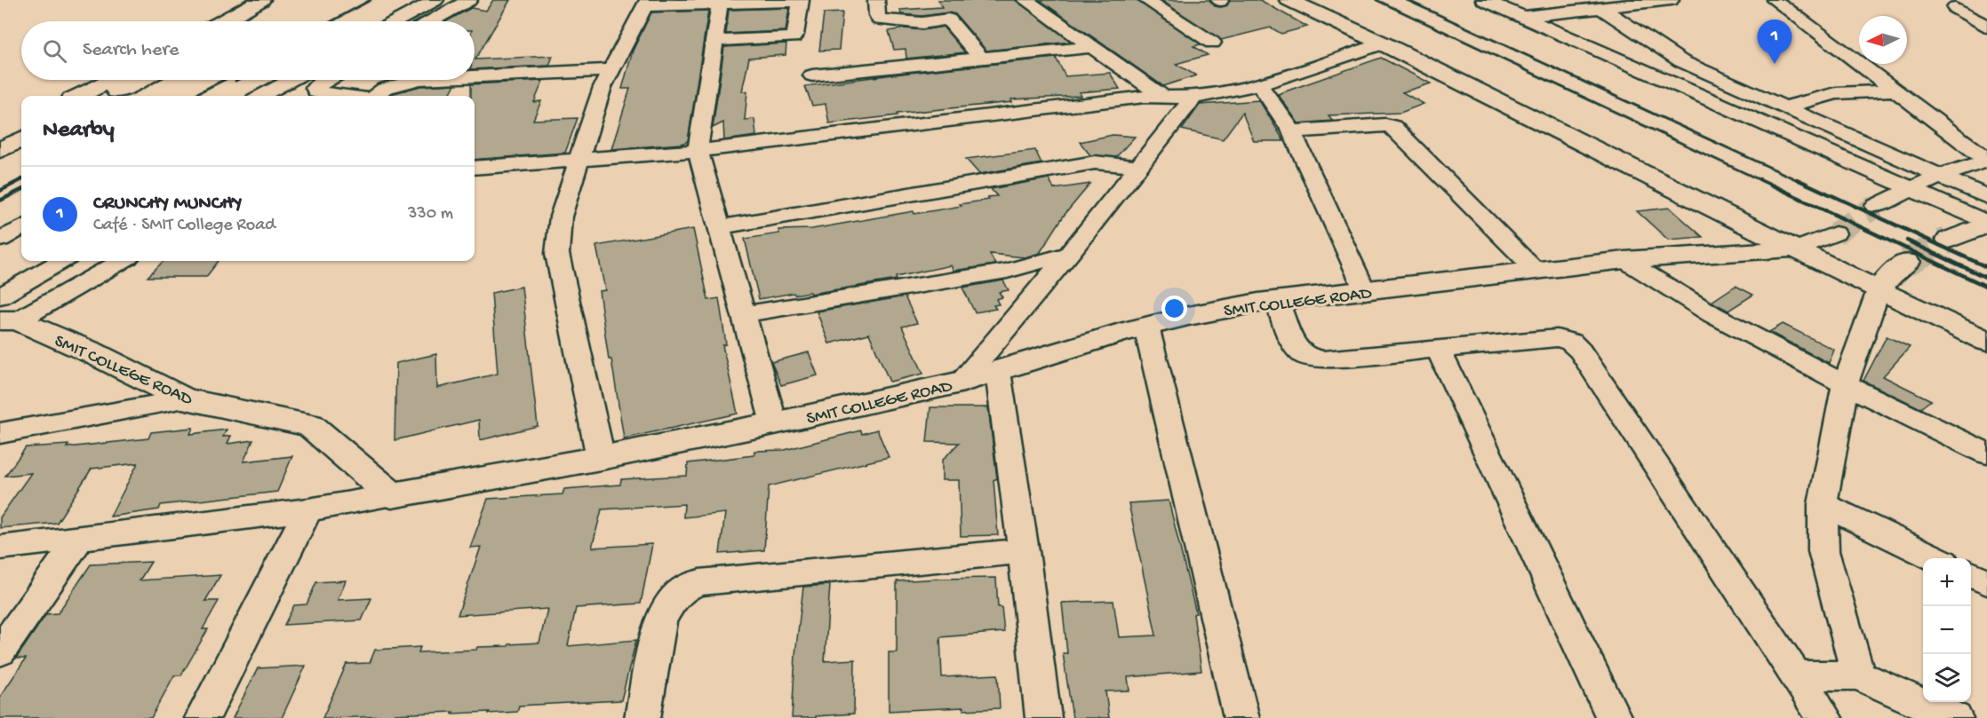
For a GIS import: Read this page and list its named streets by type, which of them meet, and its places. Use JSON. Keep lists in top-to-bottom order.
{
  "streets": {
    "main road": ["SMIT COLLEGE ROAD"]
  },
  "north": "left",
  "page": {
    "pins": "1",
    "search": "Search here",
    "heading": "Nearby",
    "list": [
      {
        "mark": "1",
        "name": "CRUNCHY MUNCHY",
        "note": "Café · SMIT College Road",
        "value": "330 m"
      }
    ],
    "map_buttons": ["+", "−"]
  }
}
